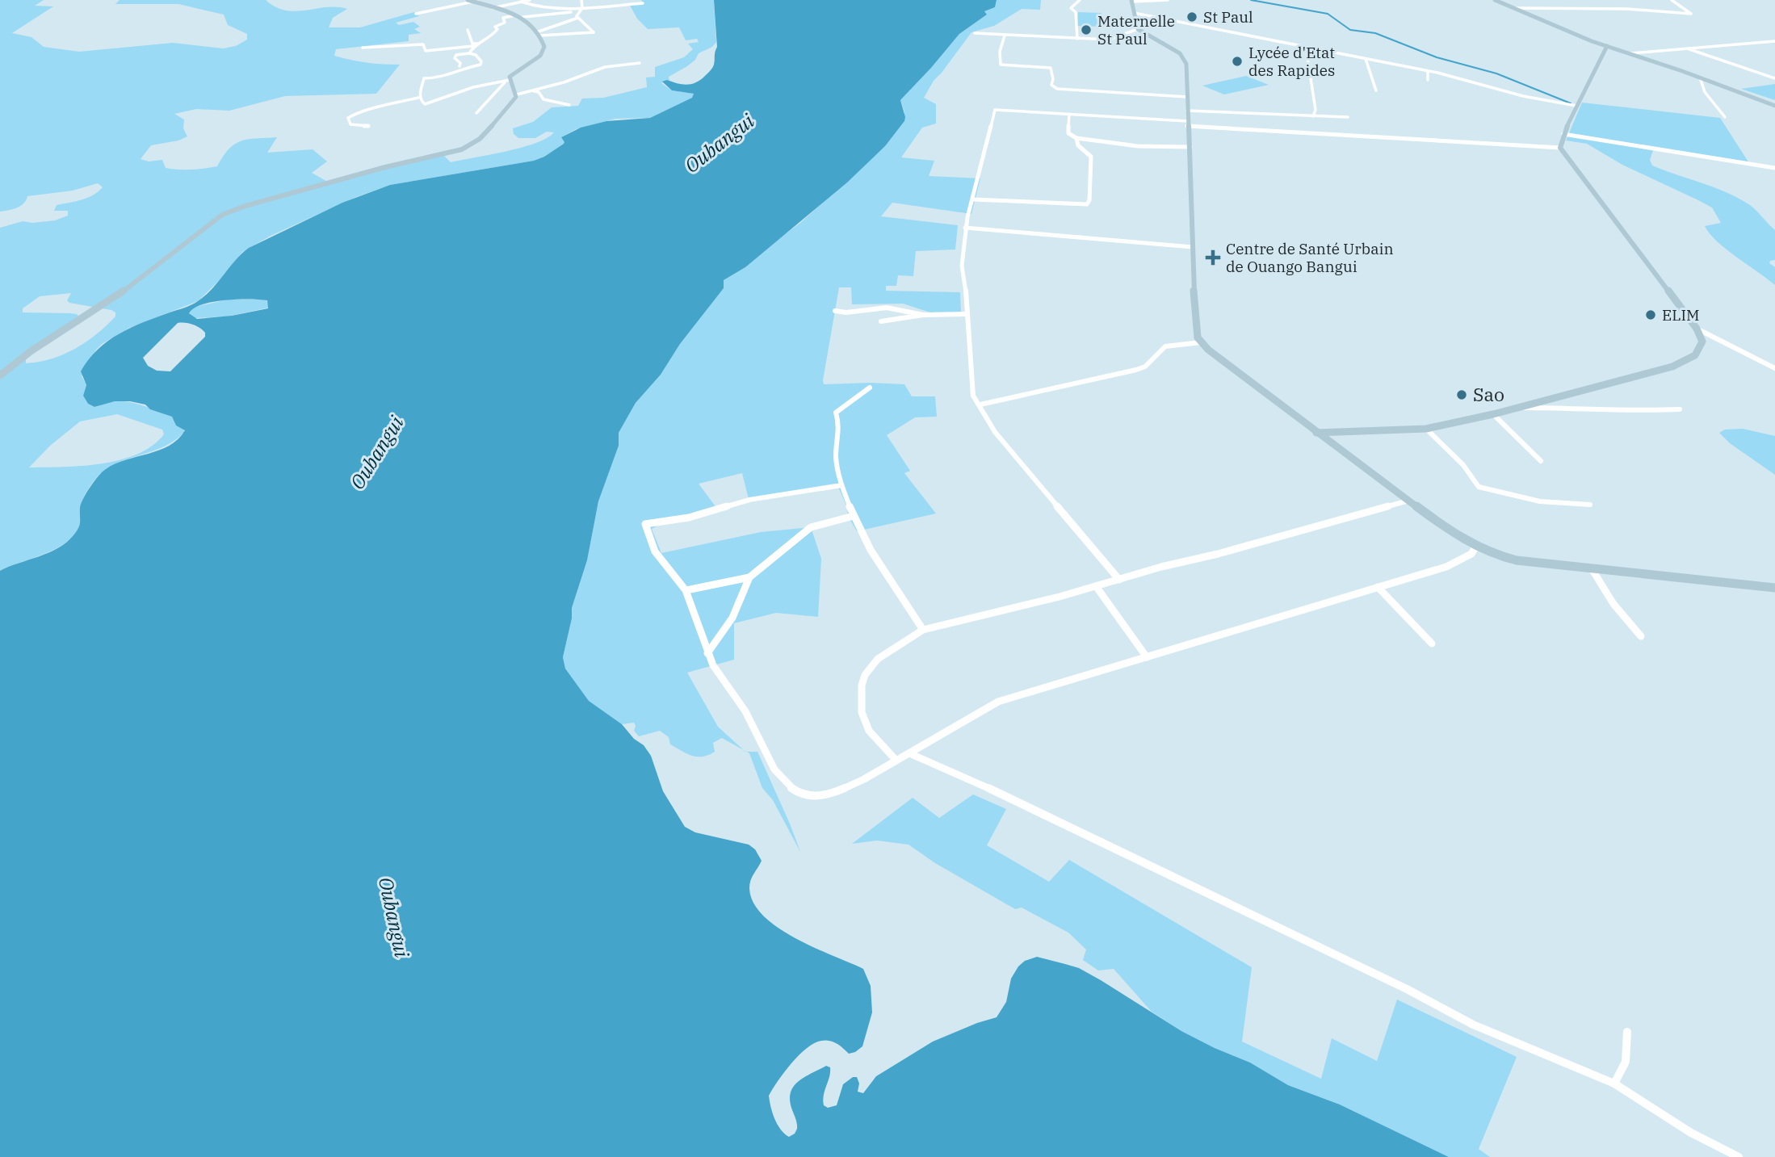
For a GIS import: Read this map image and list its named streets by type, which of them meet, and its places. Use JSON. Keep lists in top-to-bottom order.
{
  "water": ["Oubangui"],
  "places": {
    "other": [
      "St Paul",
      "Maternelle St Paul",
      "Lycée d'Etat des Rapides",
      "ELIM",
      "Sao"
    ],
    "health": ["Centre de Santé Urbain de Ouango Bangui"]
  }
}
